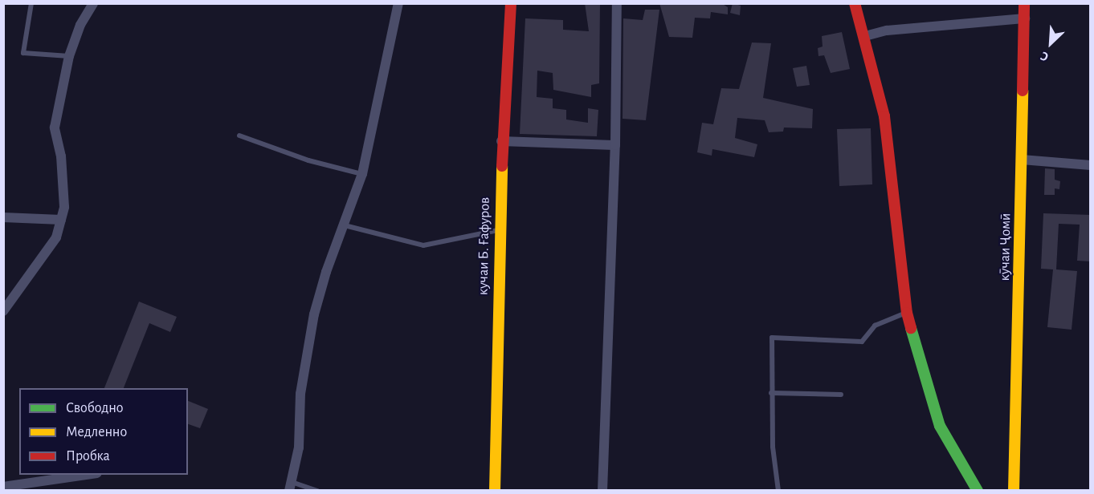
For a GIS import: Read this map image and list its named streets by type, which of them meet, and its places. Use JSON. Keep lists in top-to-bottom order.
{
  "streets": {
    "street": ["кучаи Б. Ғафуров", "кӯчаи Ҷомӣ"]
  },
  "legend": ["Свободно", "Медленно", "Пробка"],
  "north": "bottom left"
}
